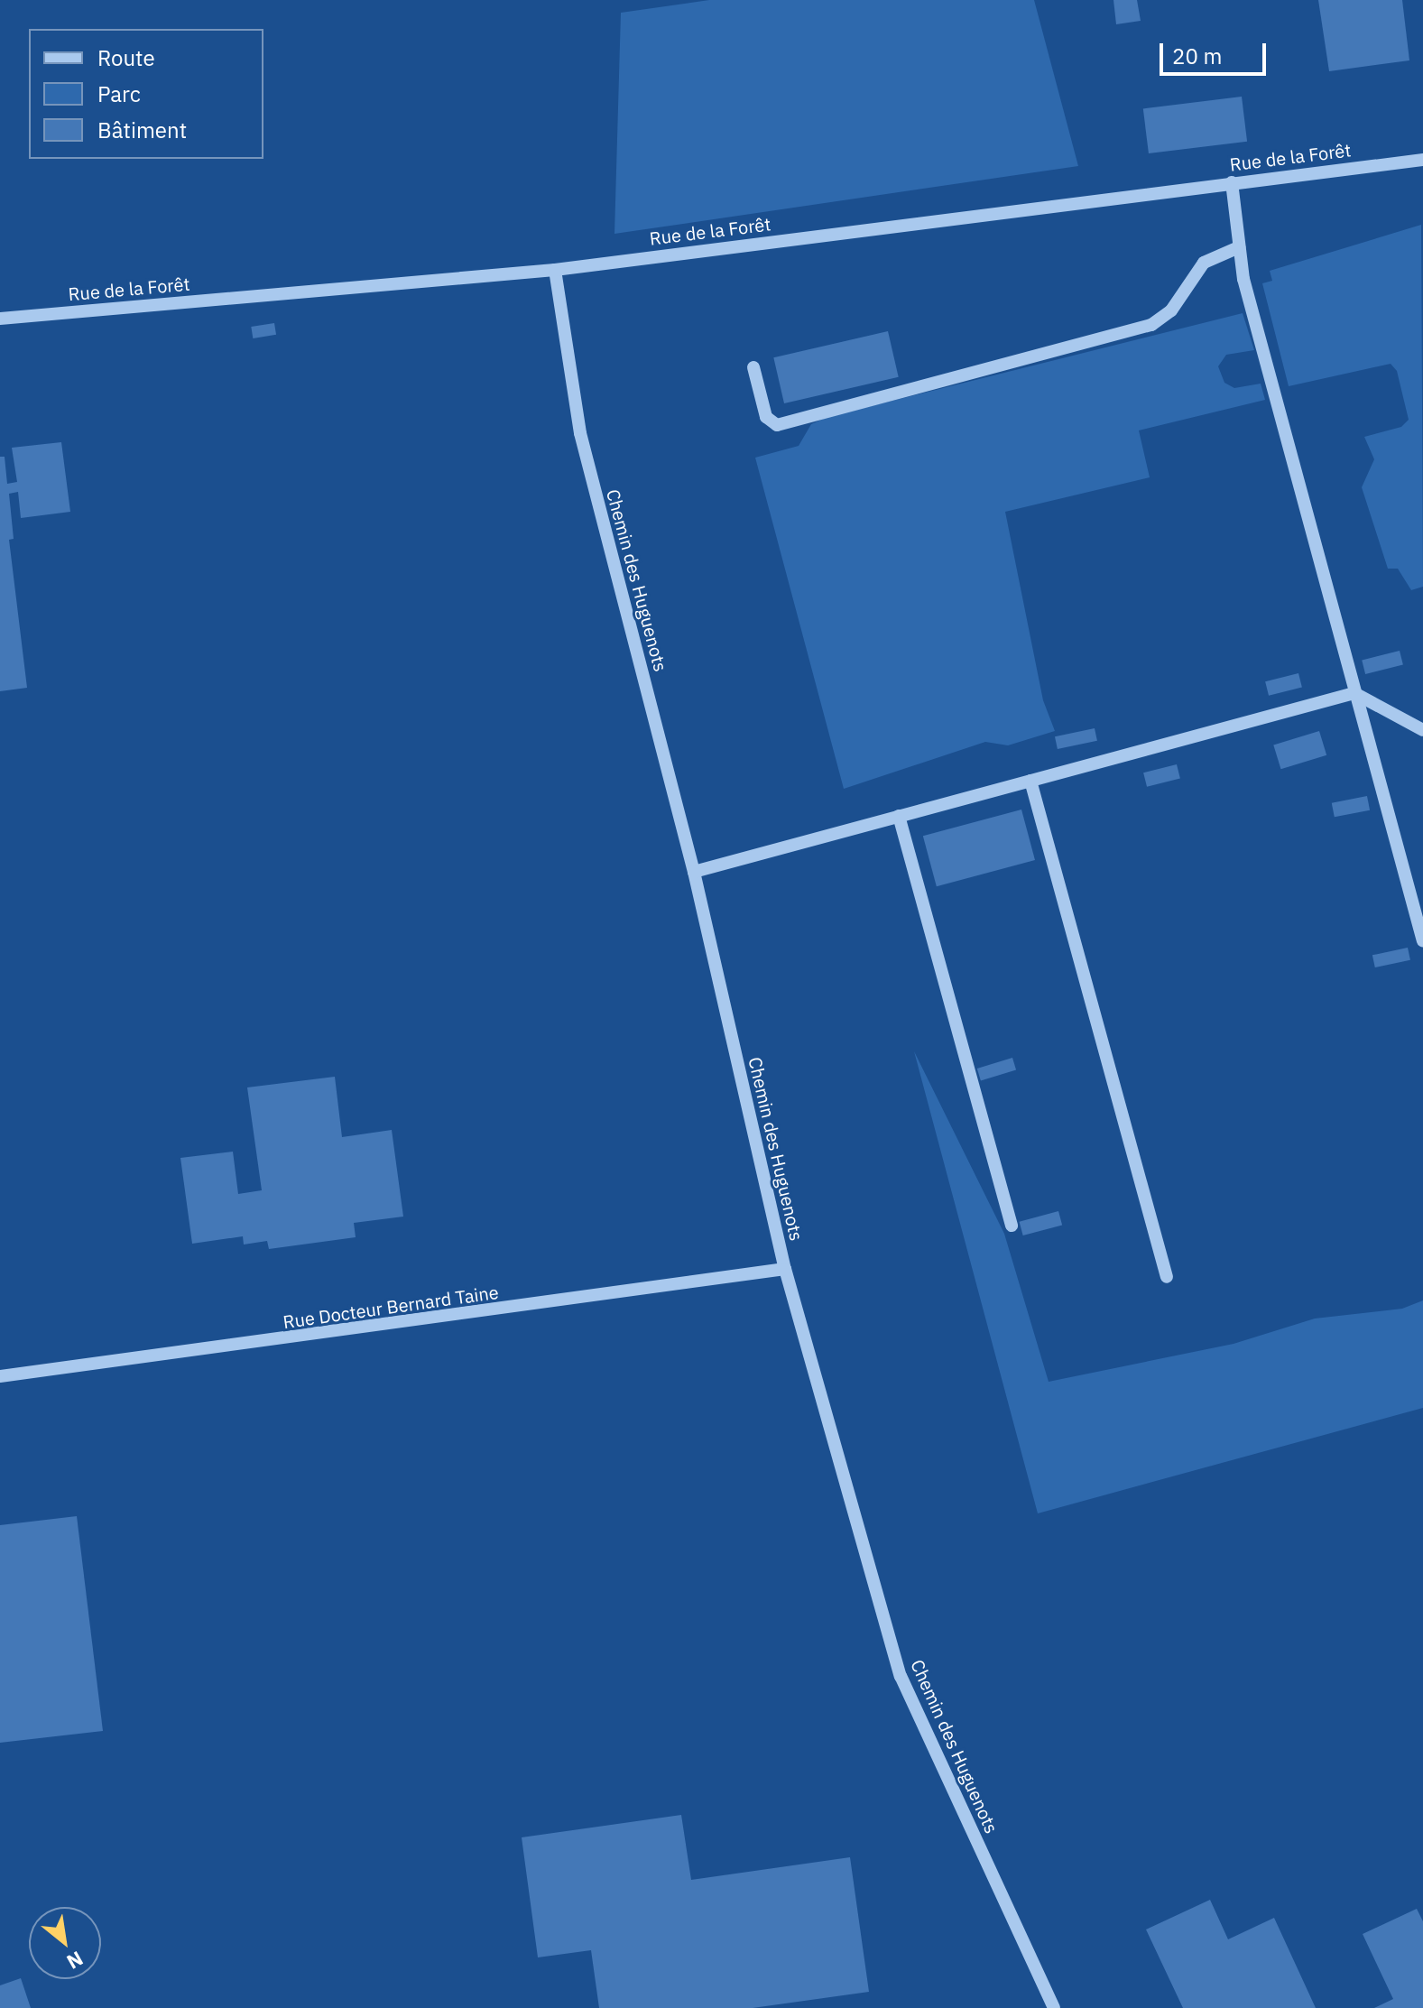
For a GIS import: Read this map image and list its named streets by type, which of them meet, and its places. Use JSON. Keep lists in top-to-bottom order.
{
  "streets": {
    "street": ["Rue de la Forêt", "Chemin des Huguenots", "Rue Docteur Bernard Taine"]
  },
  "crossings": [
    ["Rue de la Forêt", "Chemin des Huguenots"],
    ["Chemin des Huguenots", "Rue Docteur Bernard Taine"]
  ],
  "legend": ["Route", "Parc", "Bâtiment"],
  "scale_bar": "20 m",
  "north": "bottom right"
}
